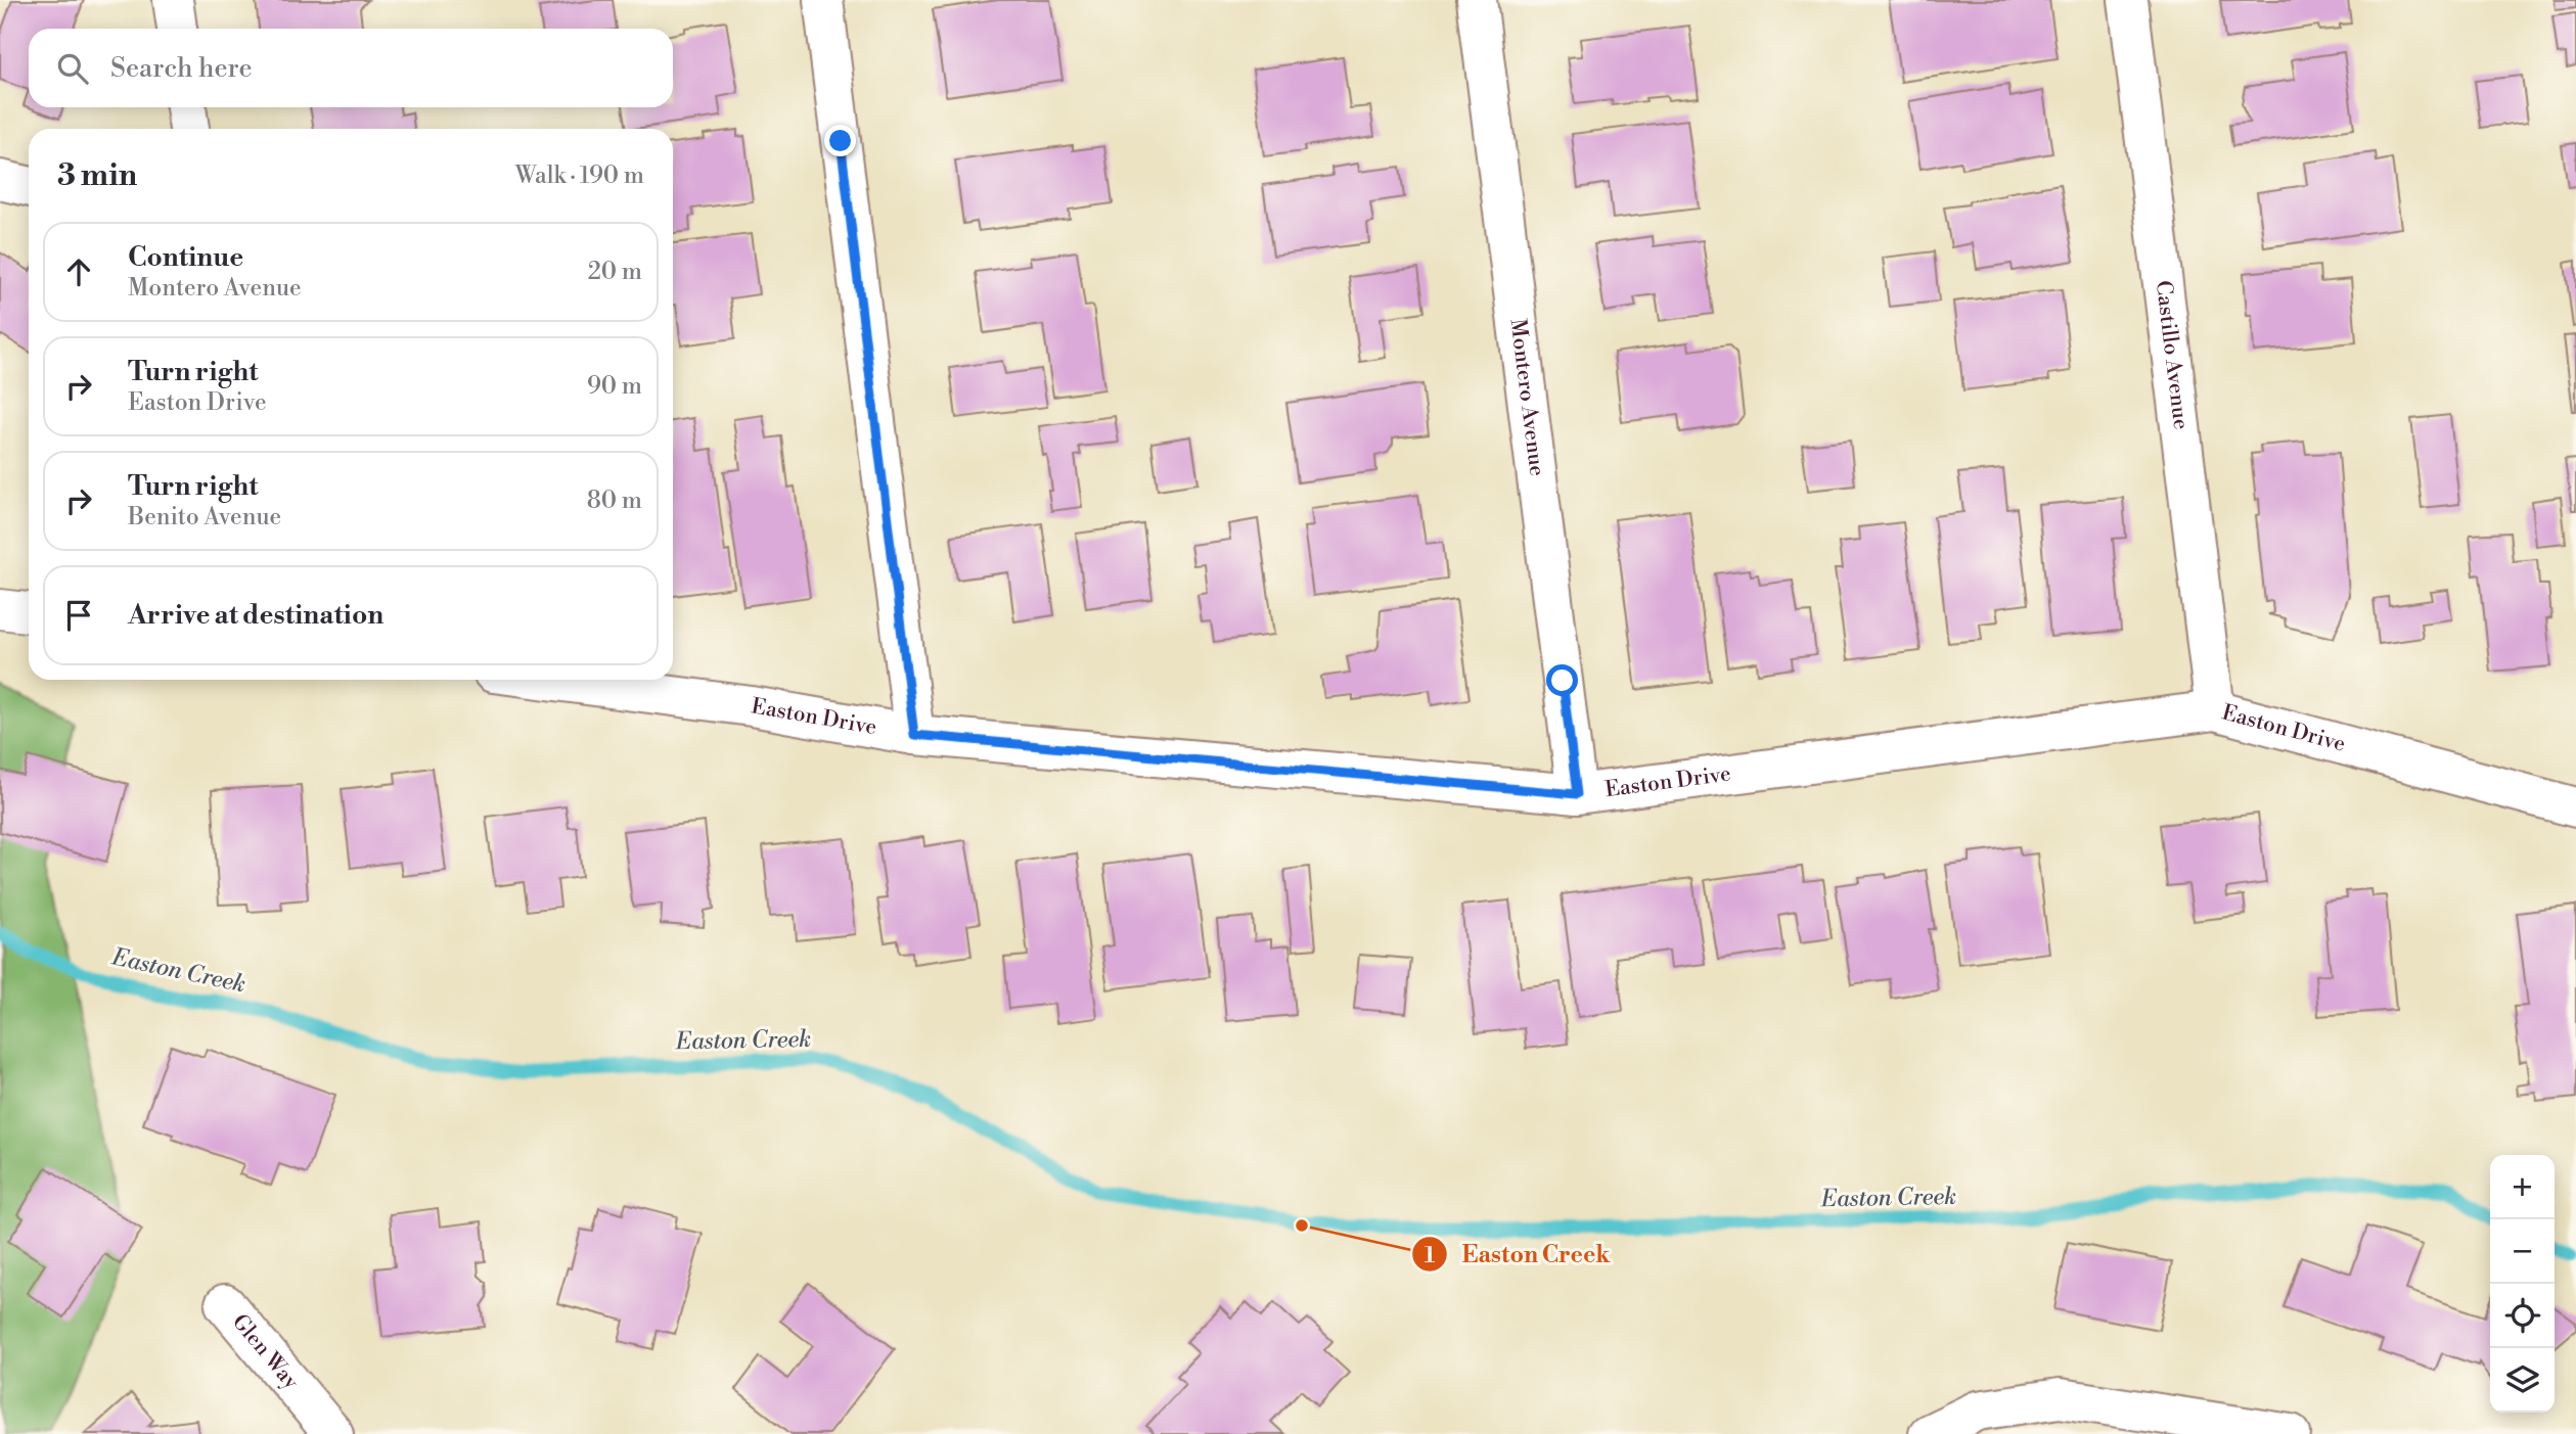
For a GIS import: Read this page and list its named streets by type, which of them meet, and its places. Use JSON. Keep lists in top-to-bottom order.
{
  "streets": {
    "street": [
      "Castillo Avenue",
      "Montero Avenue",
      "Easton Drive",
      "Glen Way"
    ]
  },
  "crossings": [
    ["Castillo Avenue", "Easton Drive"],
    ["Montero Avenue", "Easton Drive"]
  ],
  "water": ["Easton Creek"],
  "places": ["Easton Creek"],
  "page": {
    "search": "Search here",
    "heading": ["3 min", "Walk · 190 m"],
    "list": [
      ["Continue", "Montero Avenue", "20 m"],
      ["Turn right", "Easton Drive", "90 m"],
      ["Turn right", "Benito Avenue", "80 m"],
      "Arrive at destination"
    ],
    "map_buttons": ["+", "−"]
  }
}
